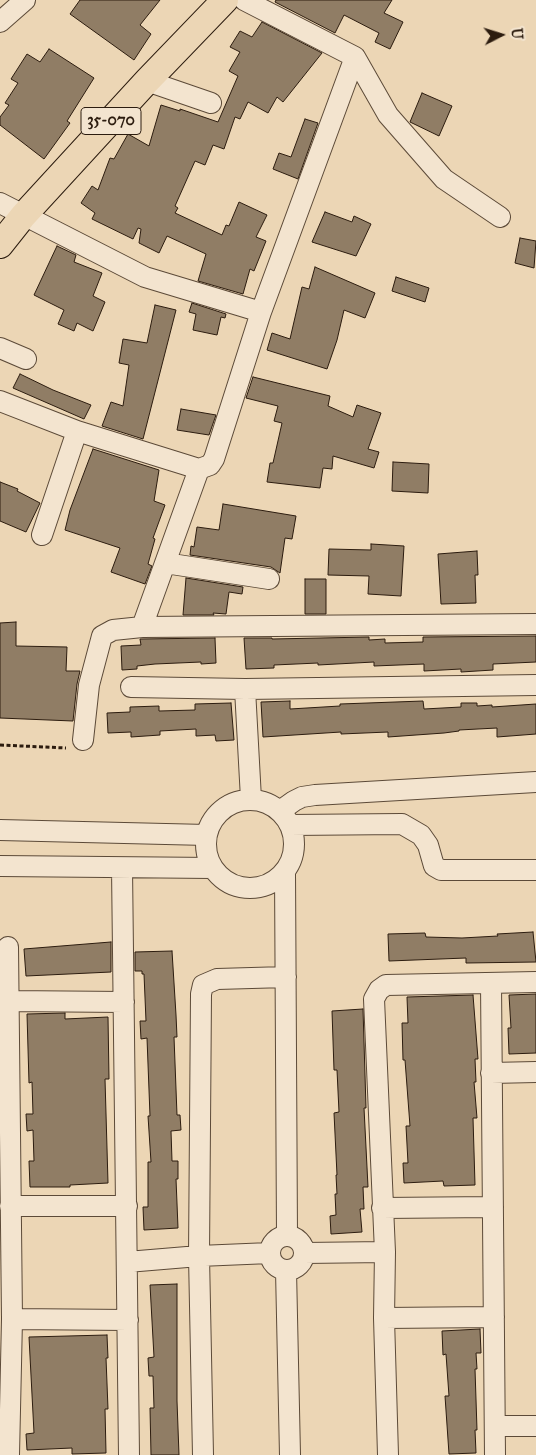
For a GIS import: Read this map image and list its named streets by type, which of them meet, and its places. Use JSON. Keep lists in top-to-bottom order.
{
  "streets": {
    "main road": ["35-070"]
  },
  "north": "right"
}
